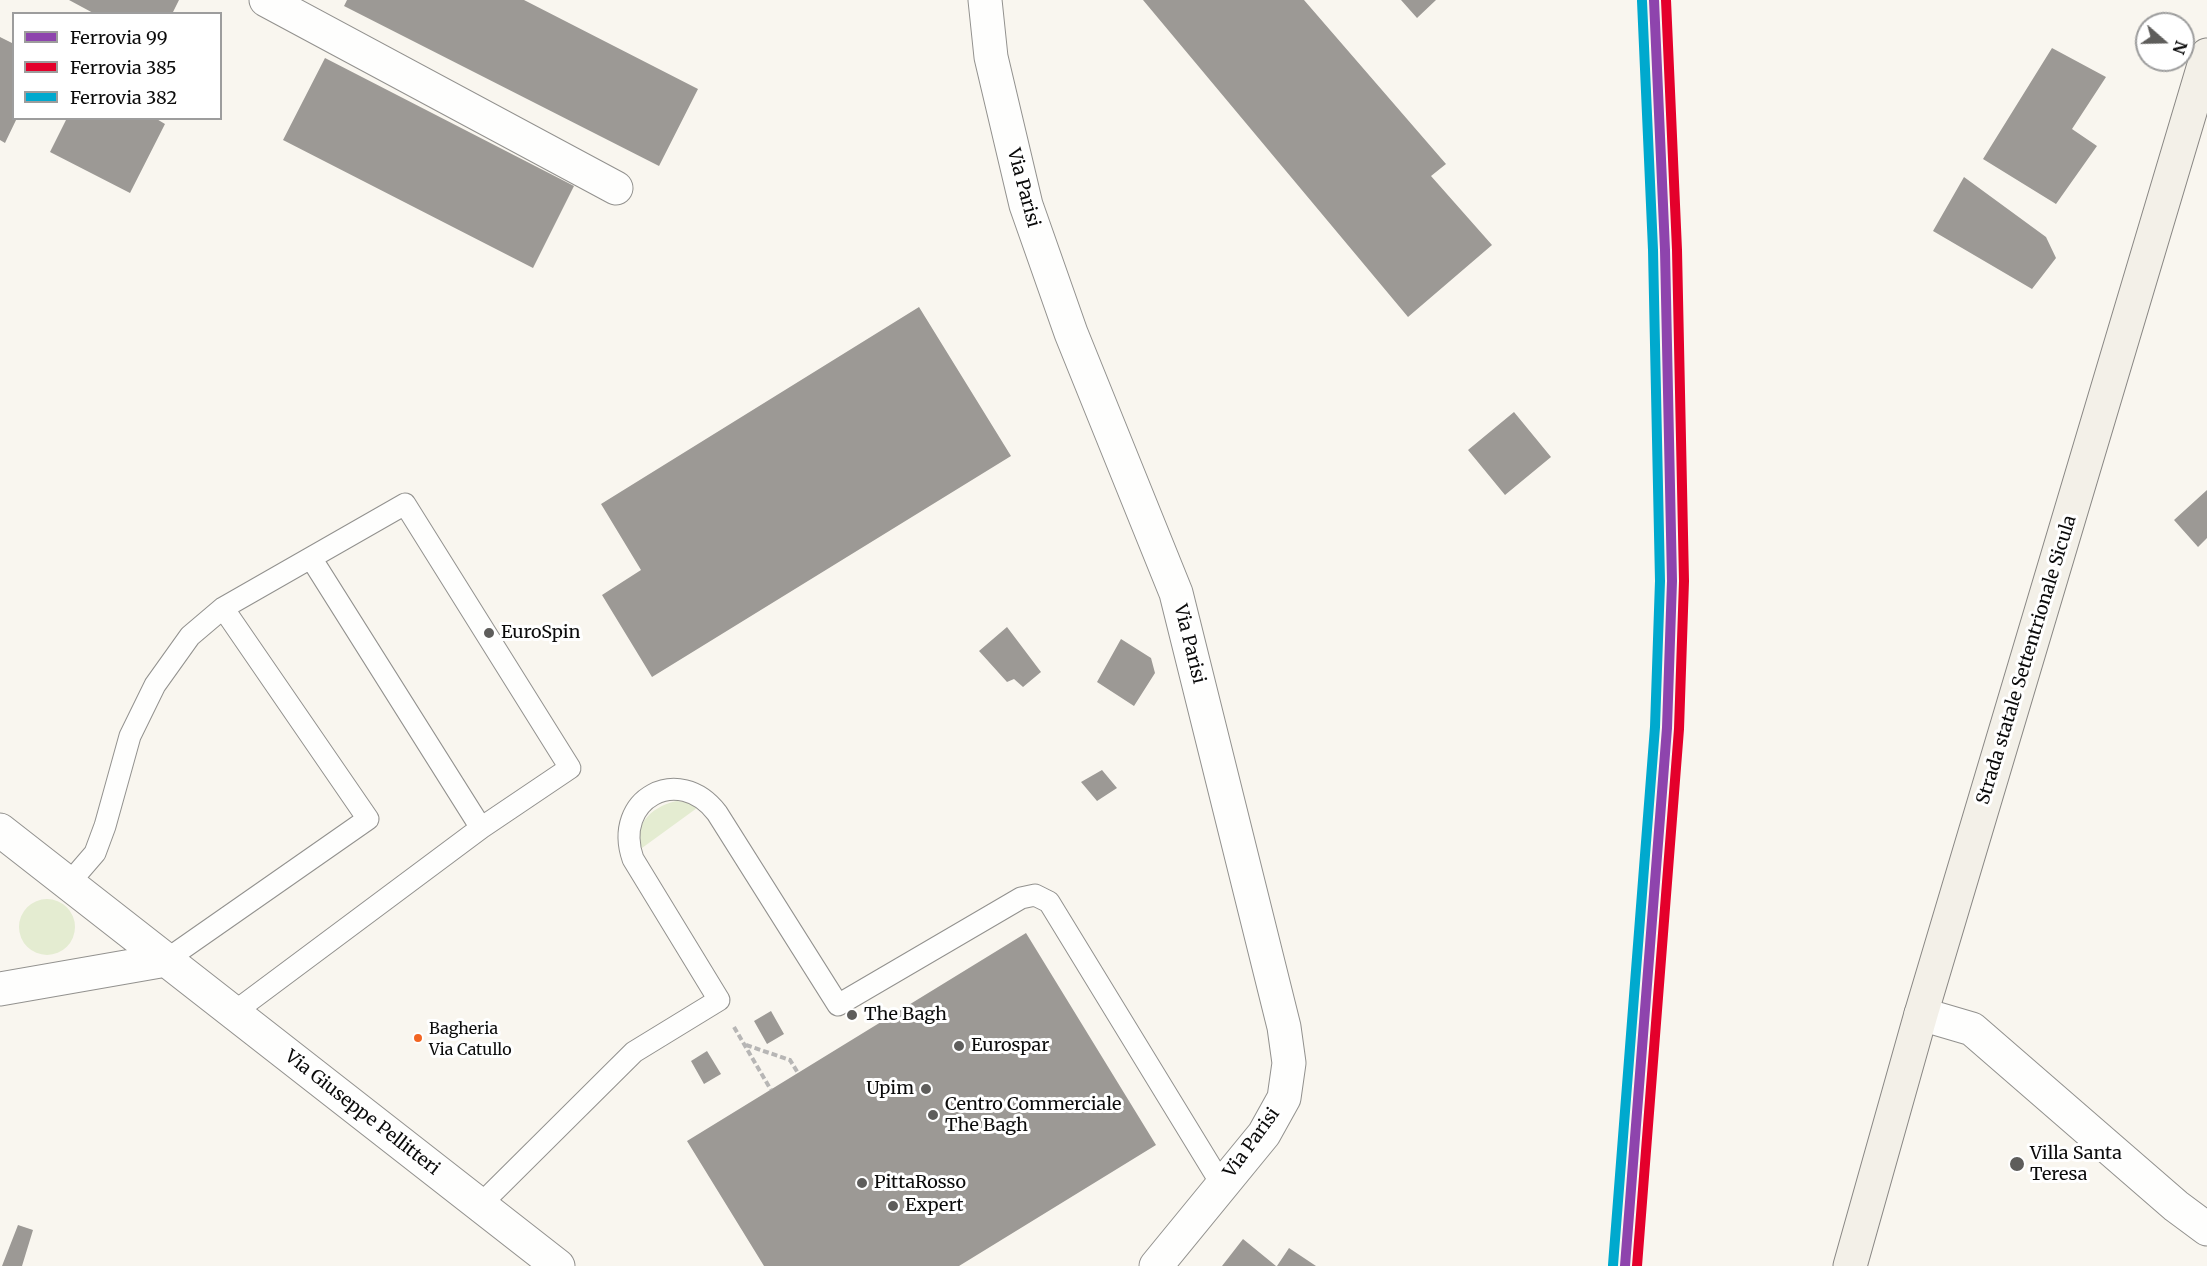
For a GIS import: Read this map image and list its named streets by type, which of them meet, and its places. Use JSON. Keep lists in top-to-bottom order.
{
  "streets": {
    "main road": ["Strada statale Settentrionale Sicula"],
    "street": ["Via Parisi", "Via Giuseppe Pellitteri"]
  },
  "places": [
    "EuroSpin",
    "The Bagh",
    "Bagheria Via Catullo",
    "Eurospar",
    "Upim",
    "Centro Commerciale The Bagh",
    "Villa Santa Teresa",
    "PittaRosso",
    "Expert"
  ],
  "lines": ["rail line 99", "rail line 385", "rail line 382"],
  "legend": ["Ferrovia 99", "Ferrovia 385", "Ferrovia 382"],
  "north": "right"
}
